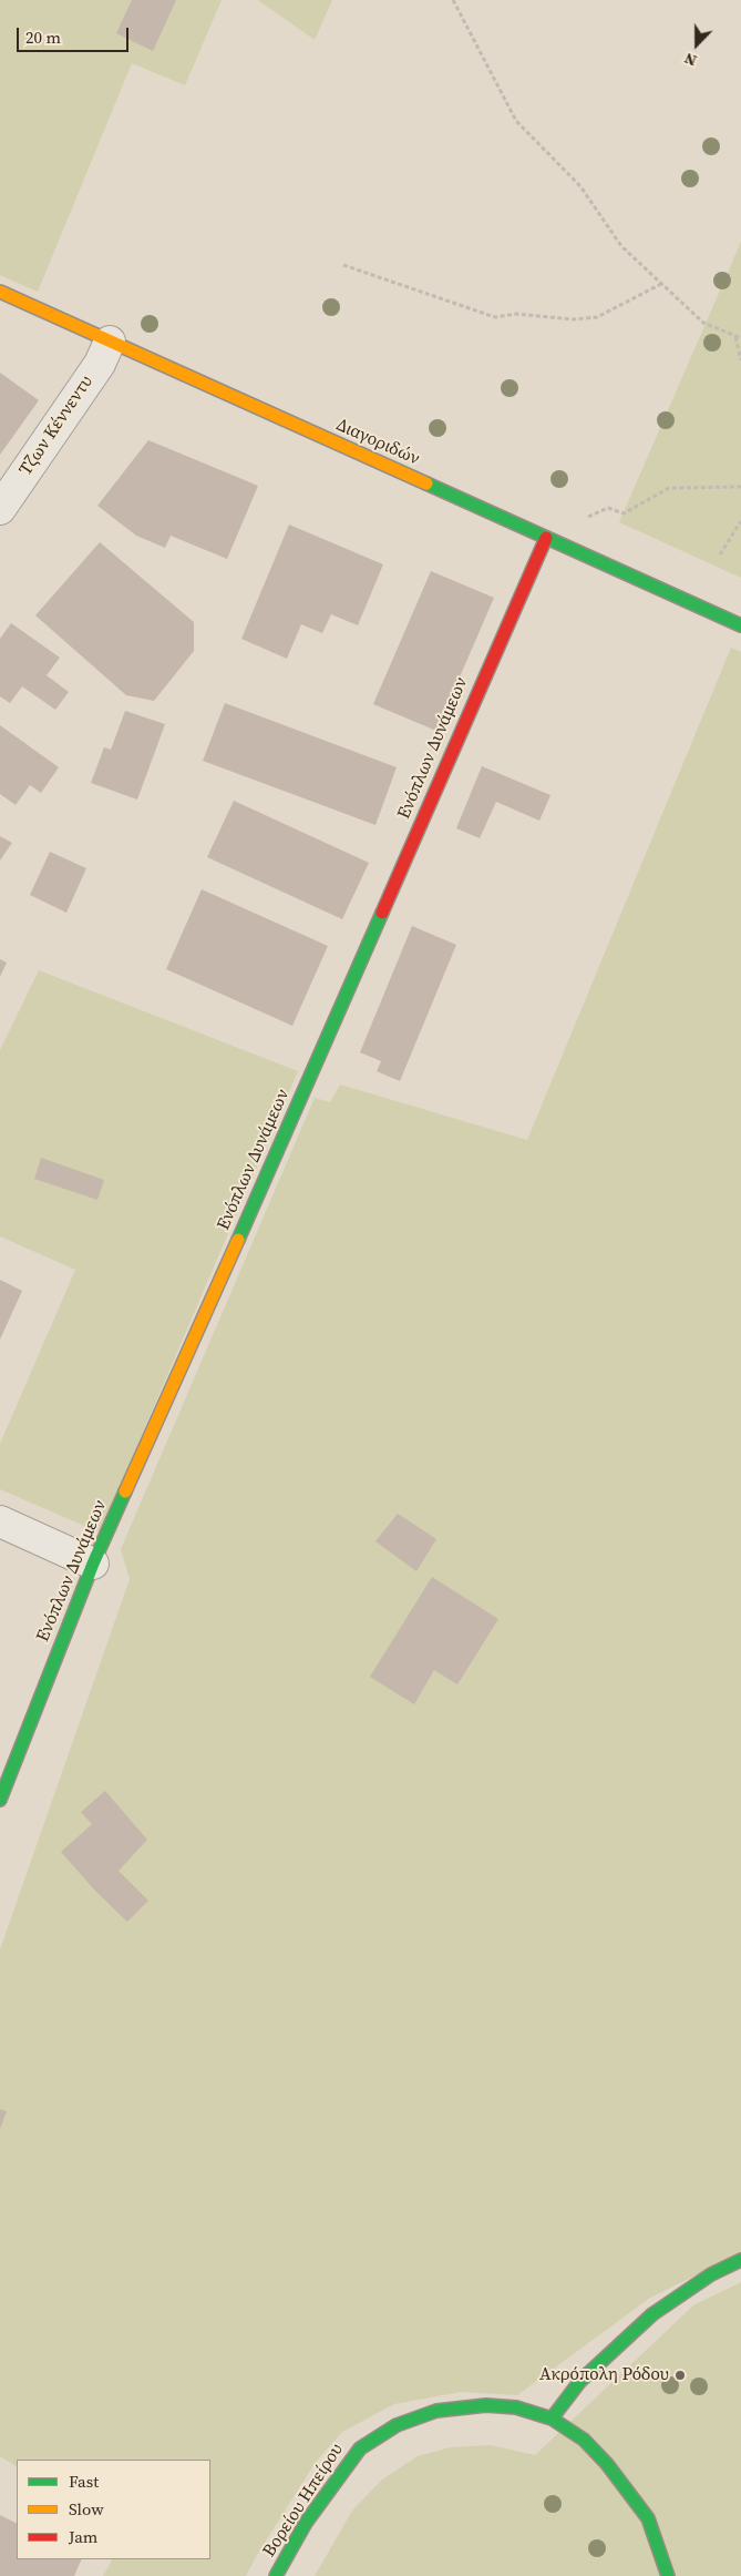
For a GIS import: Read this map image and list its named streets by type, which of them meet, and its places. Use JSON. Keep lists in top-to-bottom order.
{
  "streets": {
    "street": [
      "Τζων Κέννεντυ",
      "Διαγοριδών",
      "Ενόπλων Δυνάμεων",
      "Βορείου Ηπείρου"
    ]
  },
  "crossings": [
    ["Τζων Κέννεντυ", "Διαγοριδών"],
    ["Διαγοριδών", "Ενόπλων Δυνάμεων"]
  ],
  "places": ["Ακρόπολη Ρόδου"],
  "legend": ["Fast", "Slow", "Jam"],
  "scale_bar": "20 m",
  "north": "bottom"
}
